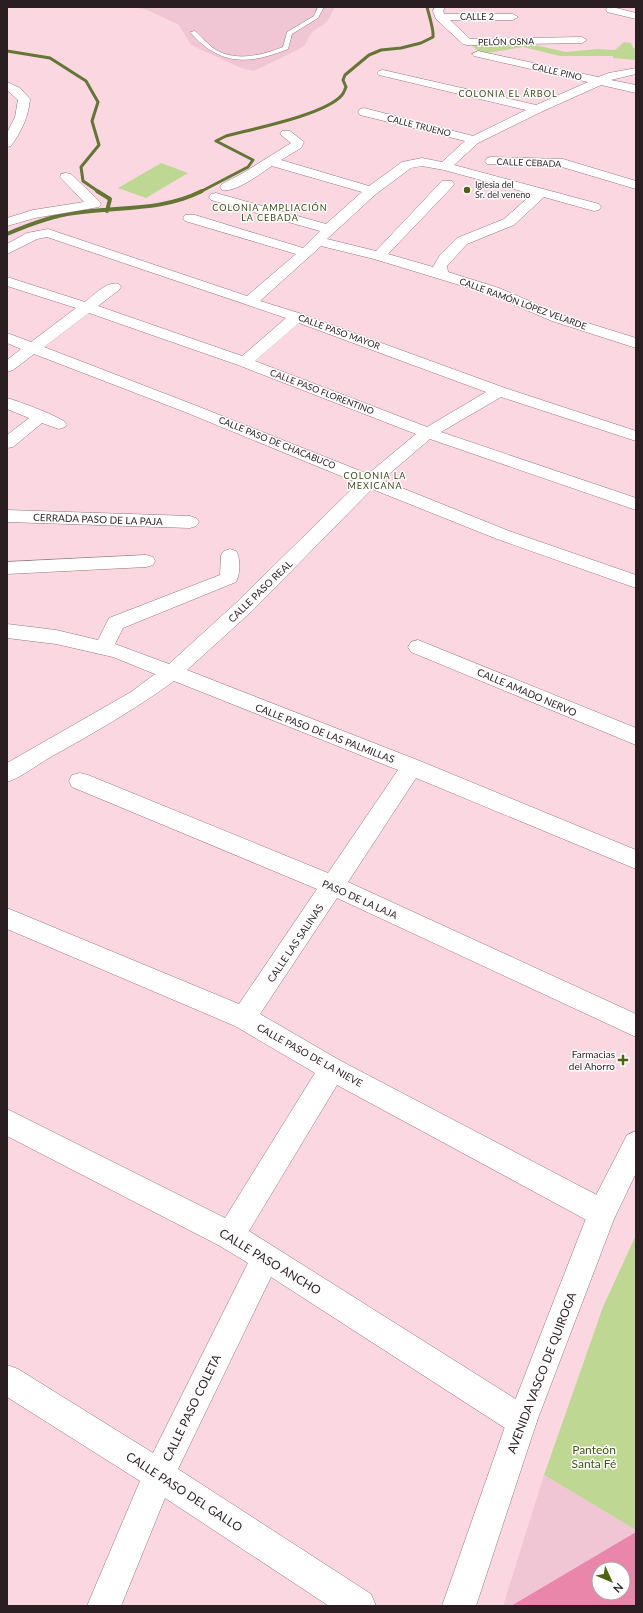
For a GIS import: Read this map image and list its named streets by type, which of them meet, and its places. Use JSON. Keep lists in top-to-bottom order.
{
  "streets": {
    "street": [
      "CALLE 2",
      "PELÓN OSNA",
      "CALLE PINO",
      "CALLE TRUENO",
      "CALLE CEBADA",
      "CALLE RAMÓN LÓPEZ VELARDE",
      "CALLE PASO MAYOR",
      "CALLE PASO FLORENTINO",
      "CALLE PASO DE CHACABUCO",
      "CERRADA PASO DE LA PAJA",
      "CALLE PASO REAL",
      "CALLE AMADO NERVO",
      "CALLE PASO DE LAS PALMILLAS",
      "PASO DE LA LAJA",
      "CALLE LAS SALINAS",
      "CALLE PASO DE LA NIEVE",
      "CALLE PASO ANCHO",
      "AVENIDA VASCO DE QUIROGA",
      "CALLE PASO COLETA",
      "CALLE PASO DEL GALLO"
    ]
  },
  "crossings": [
    ["CALLE 2", "PELÓN OSNA"],
    ["CALLE PASO MAYOR", "CALLE PASO REAL"],
    ["CALLE PASO FLORENTINO", "CALLE PASO REAL"],
    ["CALLE PASO DE CHACABUCO", "CALLE PASO REAL"],
    ["CALLE PASO REAL", "CALLE PASO DE LAS PALMILLAS"],
    ["CALLE PASO DE LAS PALMILLAS", "CALLE LAS SALINAS"],
    ["PASO DE LA LAJA", "CALLE LAS SALINAS"],
    ["CALLE LAS SALINAS", "CALLE PASO DE LA NIEVE"],
    ["CALLE PASO DE LA NIEVE", "AVENIDA VASCO DE QUIROGA"],
    ["CALLE PASO ANCHO", "AVENIDA VASCO DE QUIROGA"],
    ["CALLE PASO ANCHO", "CALLE PASO COLETA"],
    ["CALLE PASO COLETA", "CALLE PASO DEL GALLO"]
  ],
  "districts": ["COLONIA EL ÁRBOL", "COLONIA AMPLIACIÓN LA CEBADA", "COLONIA LA MEXICANA"],
  "parks": ["Panteón Santa Fé"],
  "places": {
    "other": ["Iglesia del Sr. del veneno"],
    "health": ["Farmacias del Ahorro"]
  },
  "north": "bottom right"
}
